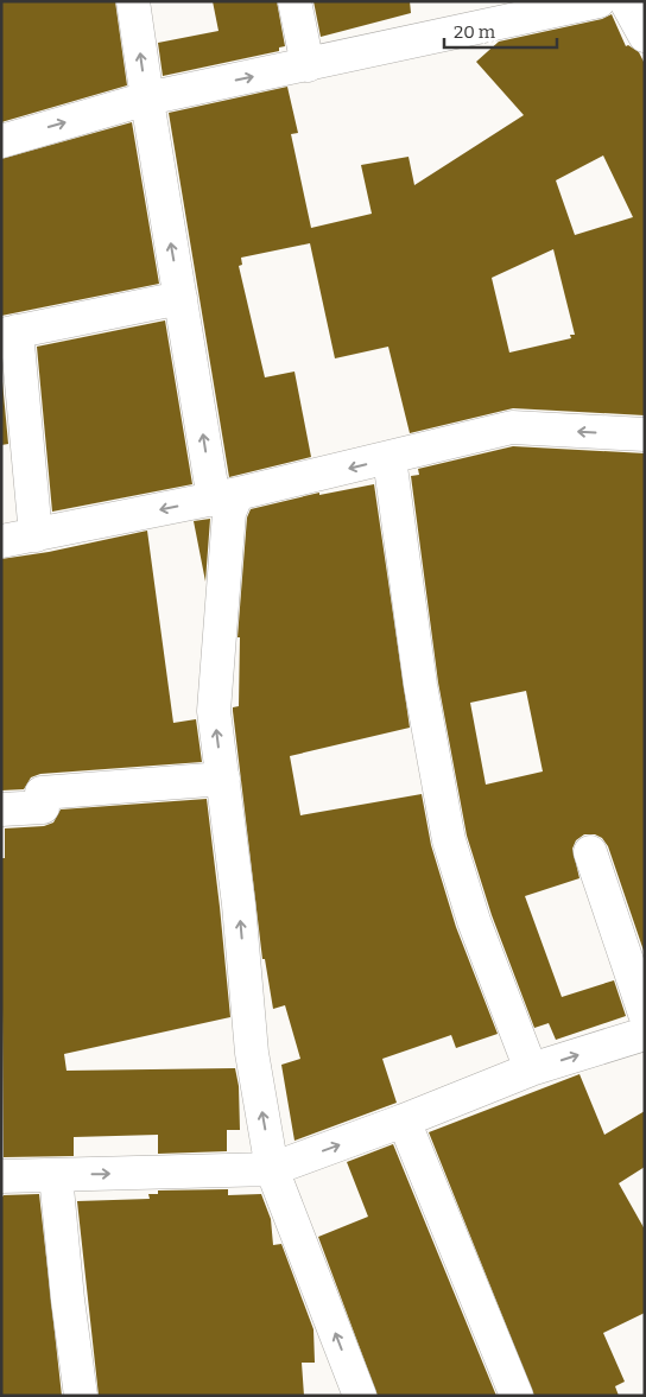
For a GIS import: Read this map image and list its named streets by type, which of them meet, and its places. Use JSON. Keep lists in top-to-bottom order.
{
  "scale_bar": "20 m"
}
